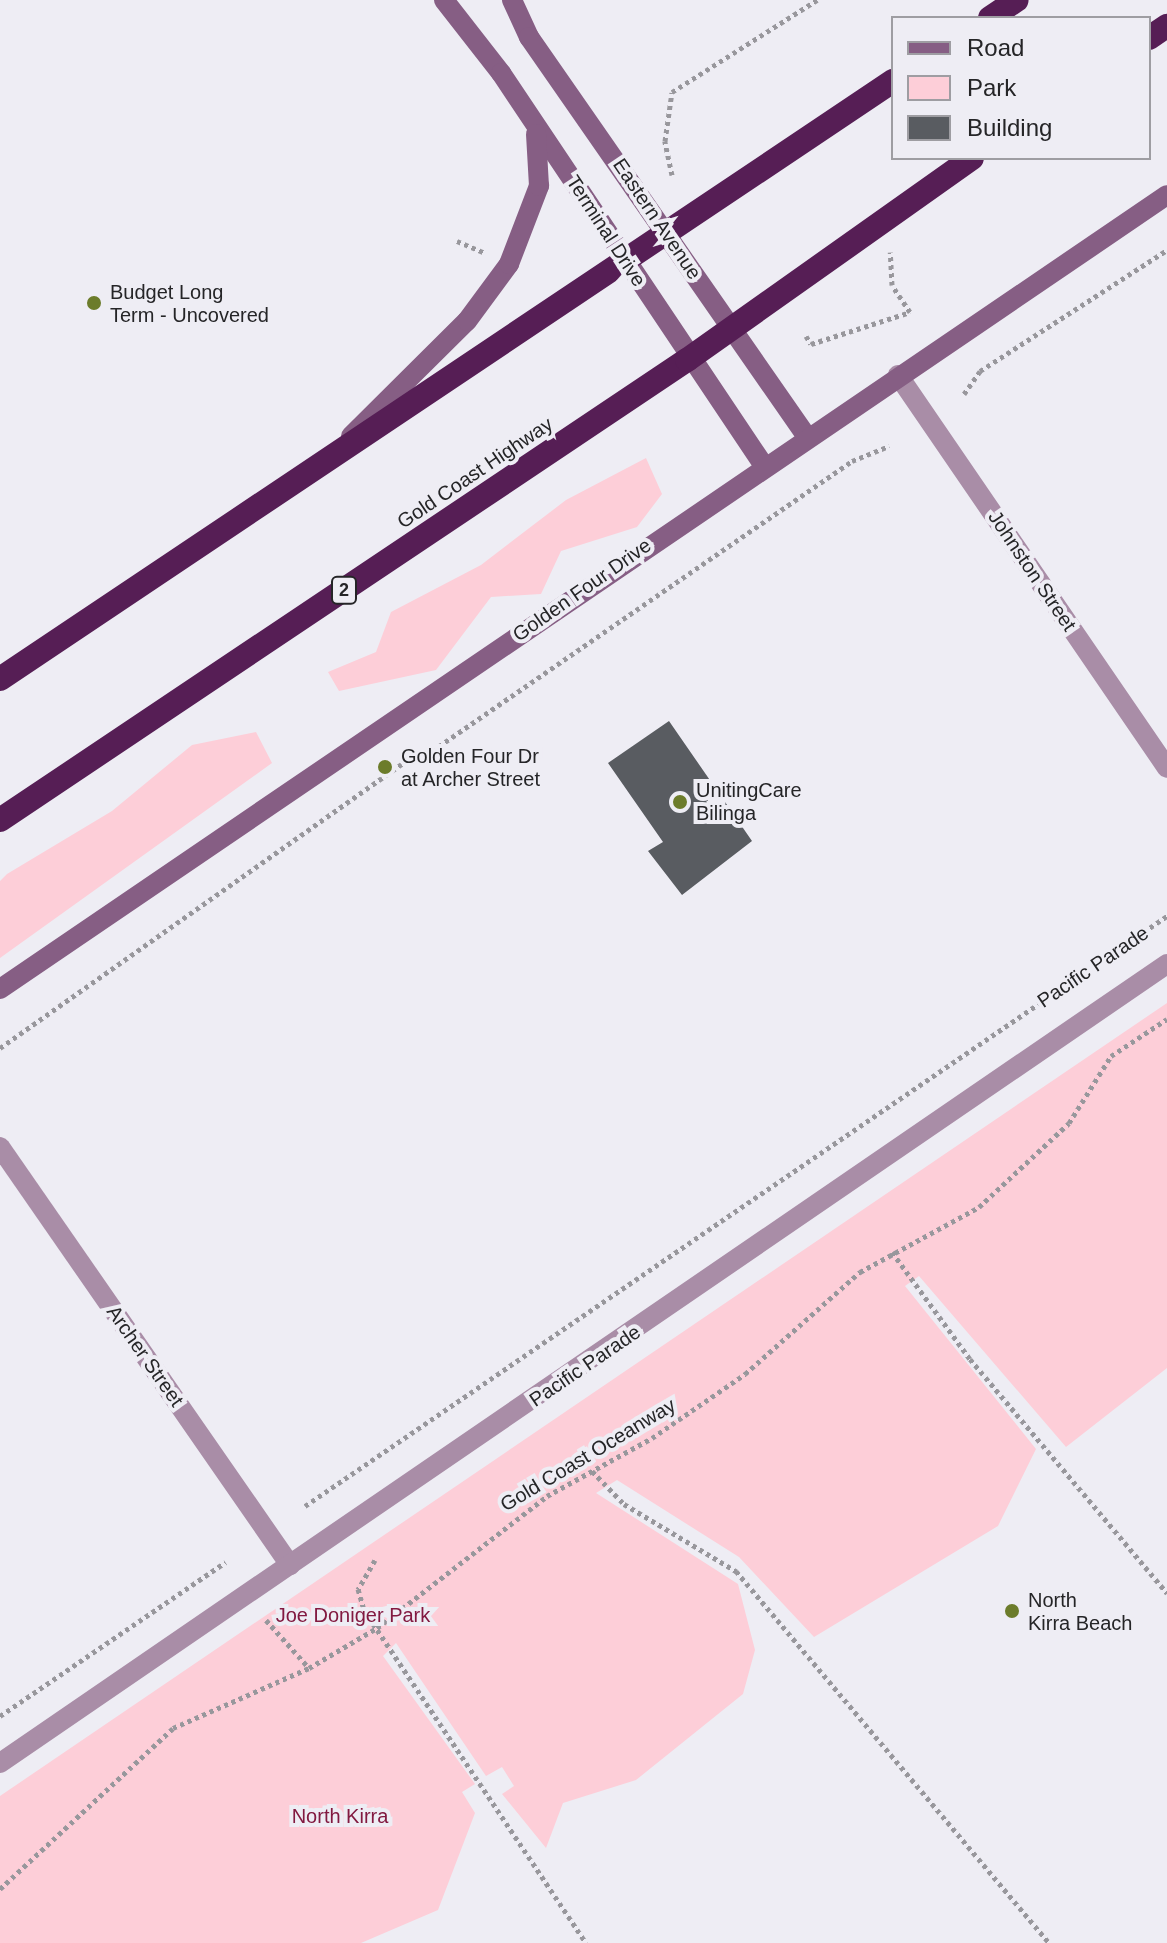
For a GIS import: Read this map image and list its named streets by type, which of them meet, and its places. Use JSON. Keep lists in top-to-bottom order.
{
  "streets": {
    "highway": ["Gold Coast Highway", "2"],
    "street": [
      "Eastern Avenue",
      "Terminal Drive",
      "Johnston Street",
      "Golden Four Drive",
      "Pacific Parade",
      "Archer Street"
    ],
    "path": ["Gold Coast Oceanway"]
  },
  "crossings": [
    ["Eastern Avenue", "Gold Coast Highway"],
    ["Eastern Avenue", "Golden Four Drive"],
    ["Terminal Drive", "Gold Coast Highway"],
    ["Terminal Drive", "Golden Four Drive"],
    ["Johnston Street", "Golden Four Drive"],
    ["Pacific Parade", "Archer Street"]
  ],
  "parks": ["Joe Doniger Park", "North Kirra"],
  "places": [
    "Budget Long Term - Uncovered",
    "Golden Four Dr at Archer Street",
    "UnitingCare Bilinga",
    "North Kirra Beach"
  ],
  "legend": ["Road", "Park", "Building"]
}
